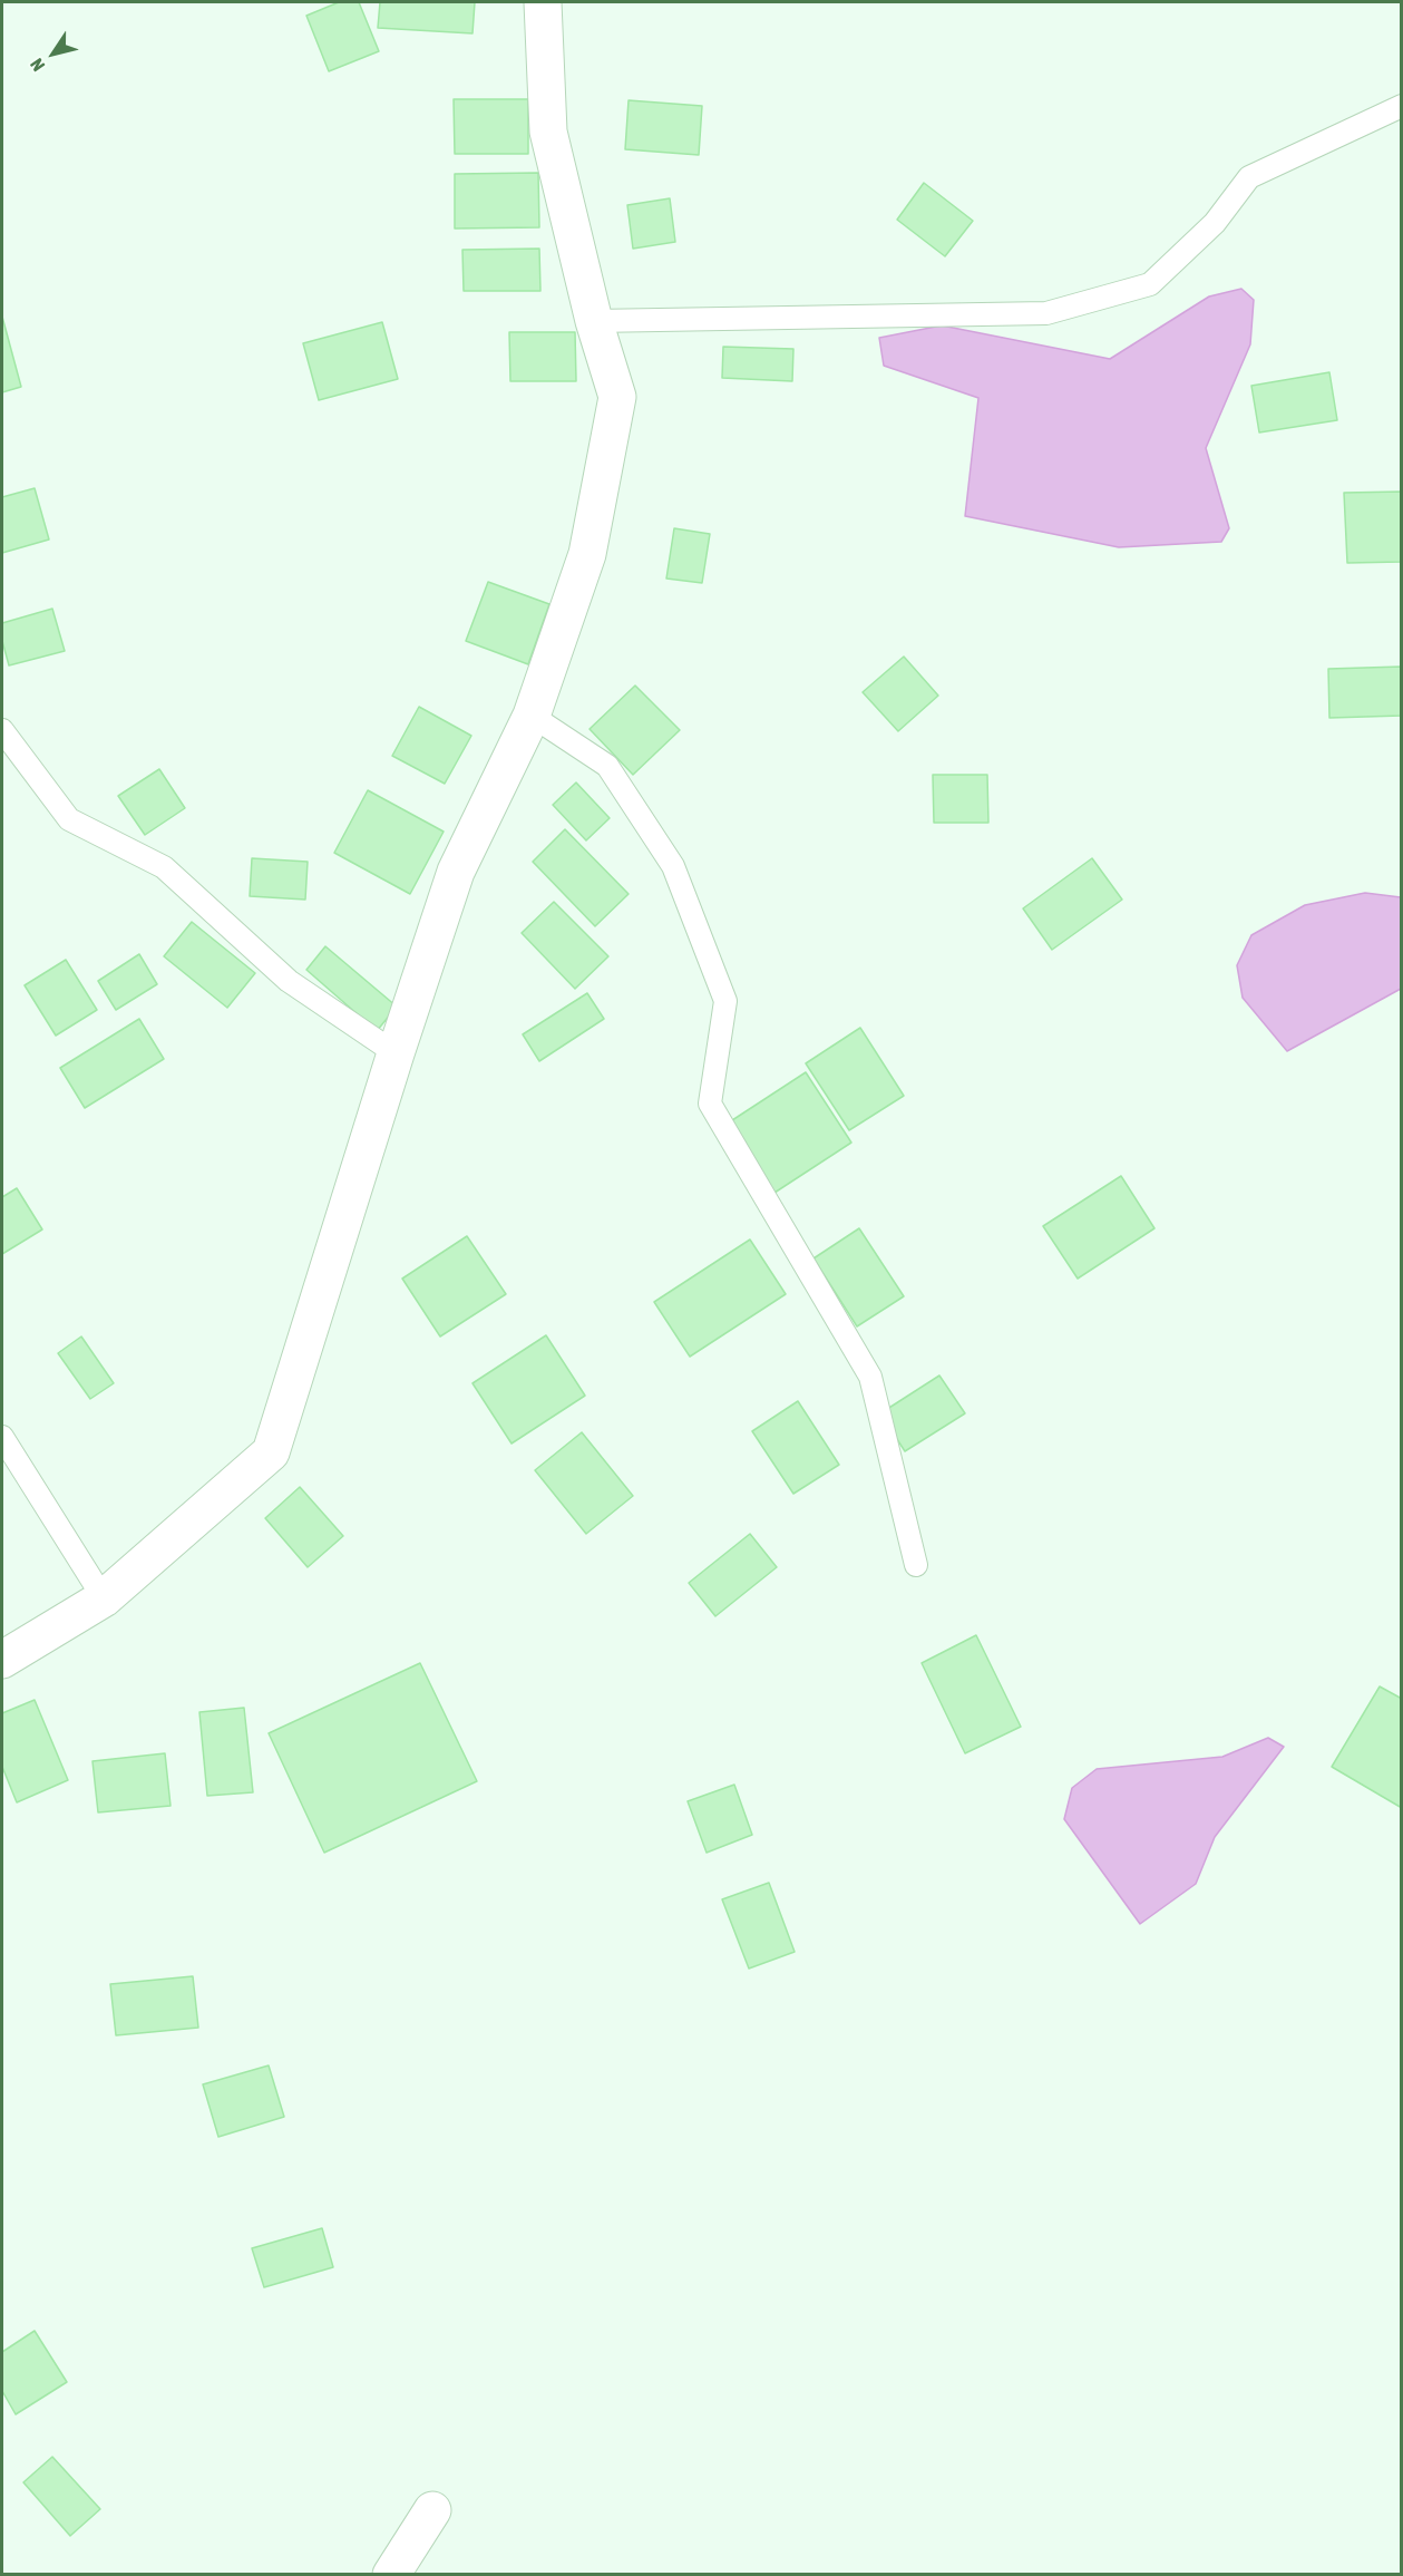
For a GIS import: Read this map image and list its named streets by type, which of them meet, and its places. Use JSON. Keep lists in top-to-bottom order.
{
  "north": "bottom left"
}
